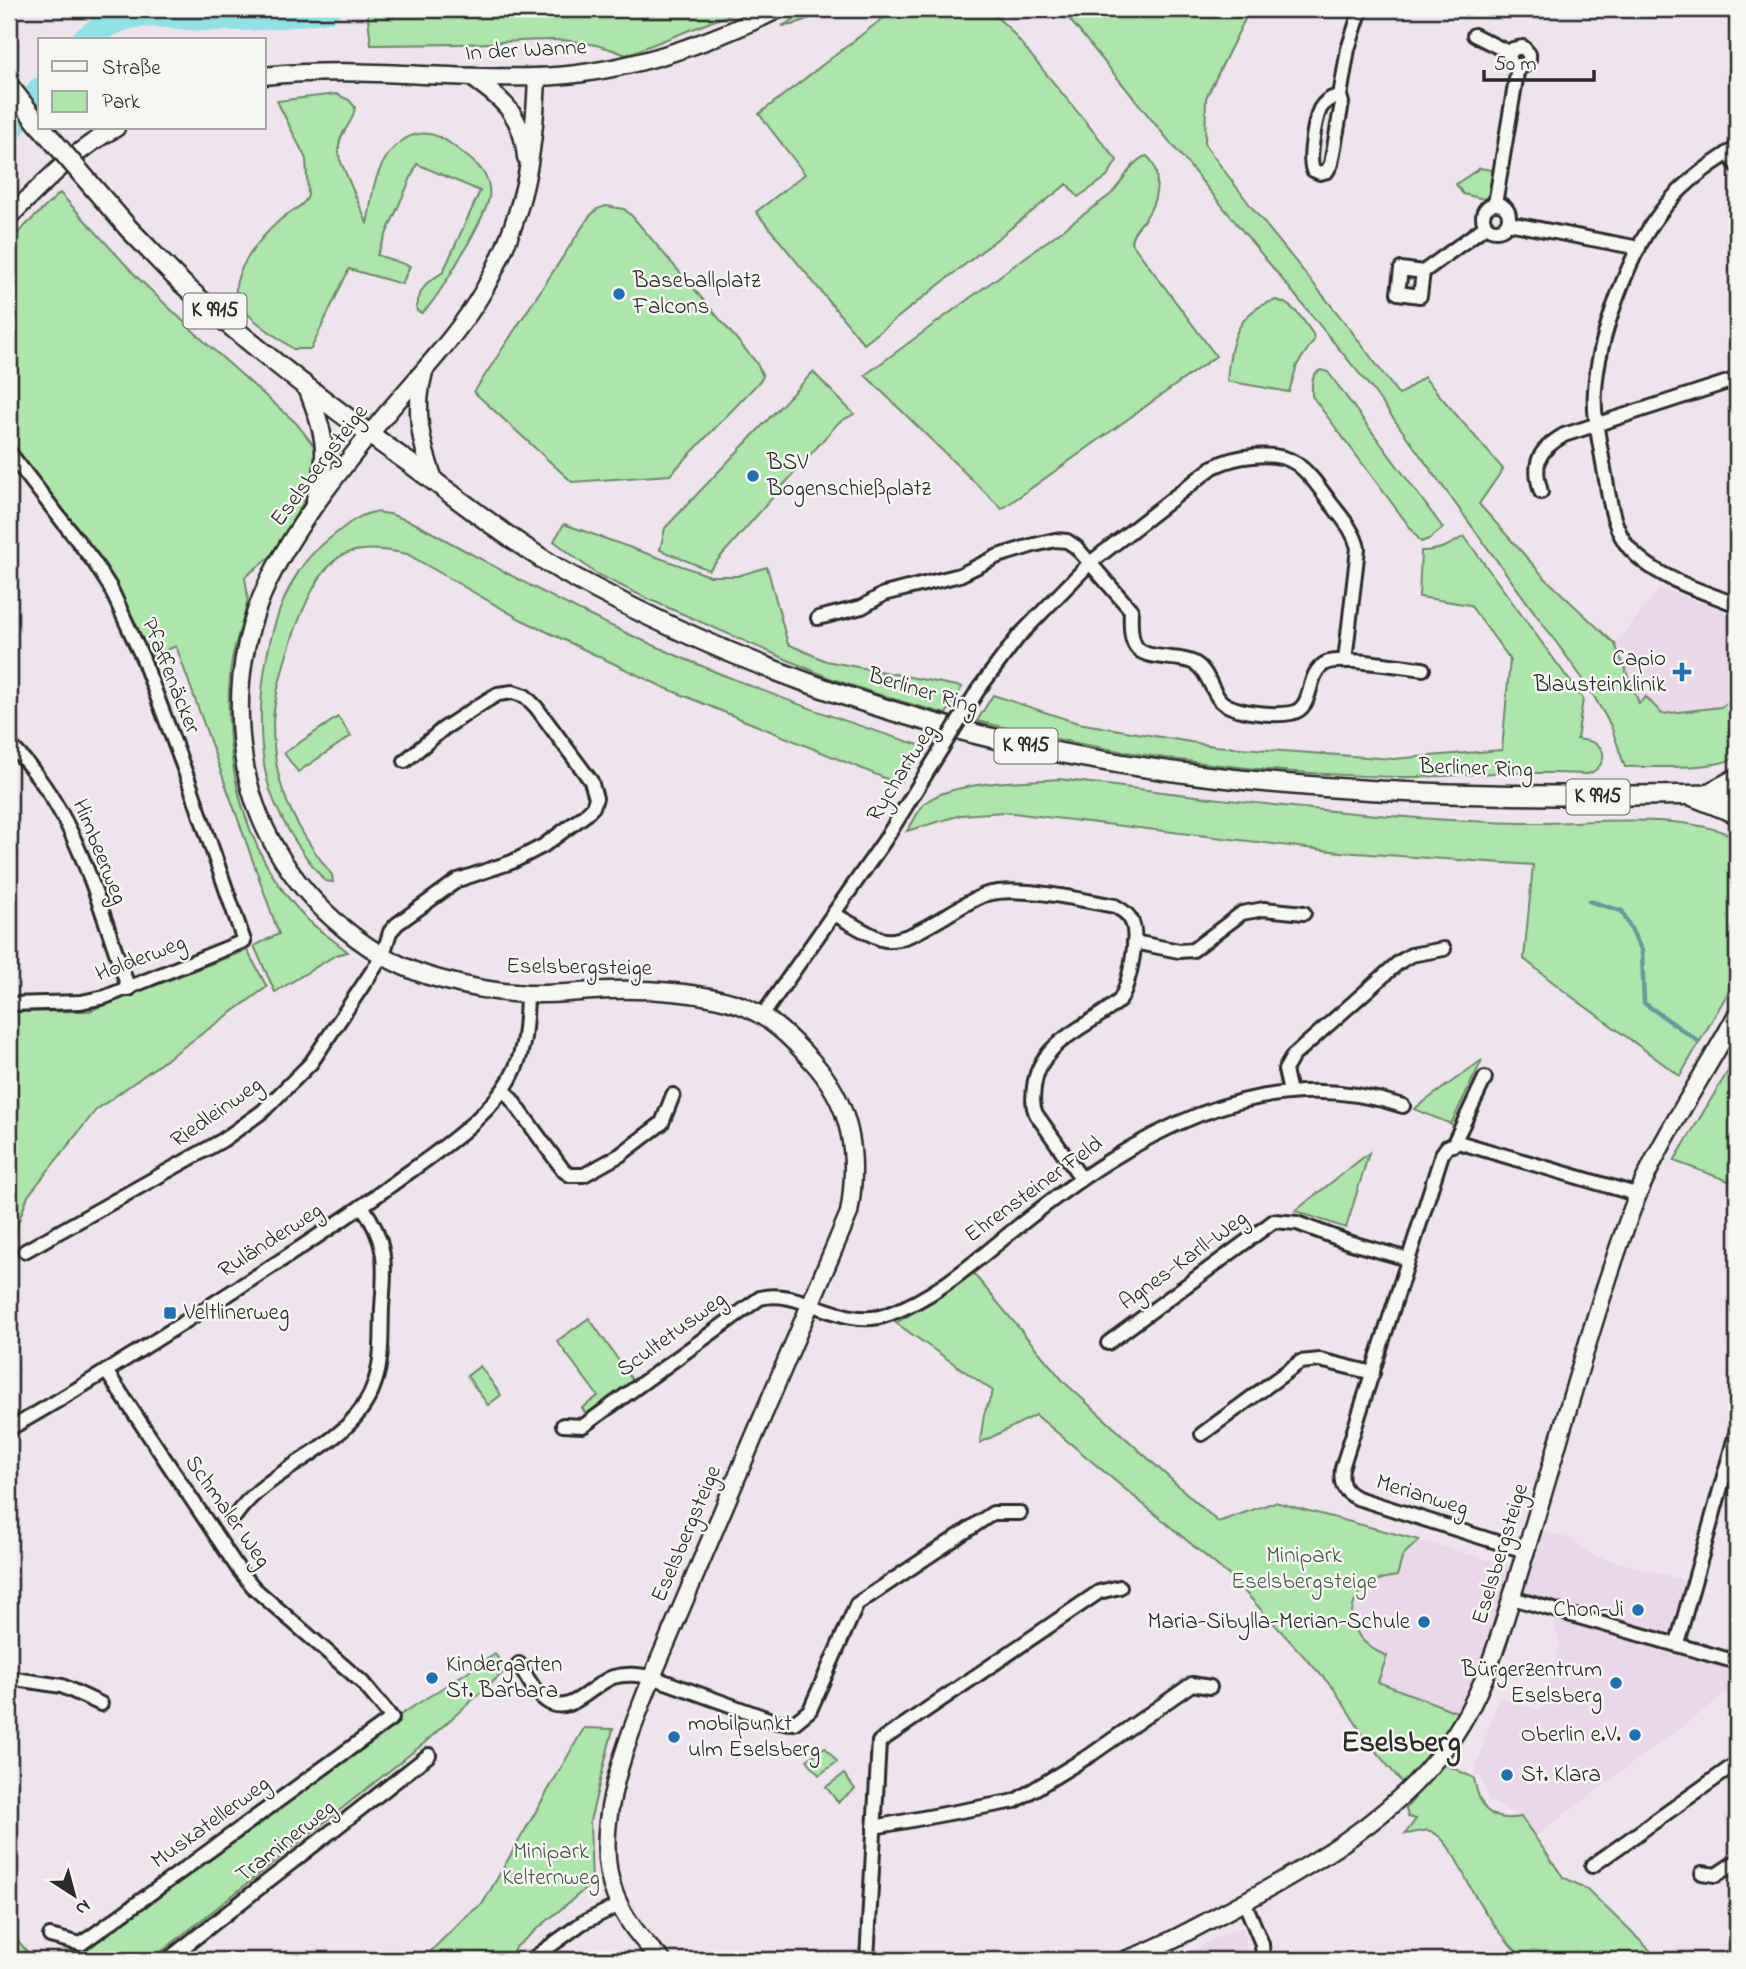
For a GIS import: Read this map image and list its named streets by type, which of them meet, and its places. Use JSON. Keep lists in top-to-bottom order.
{
  "streets": {
    "main road": ["K 9915", "Berliner Ring"],
    "street": [
      "In der Wanne",
      "Eselsbergsteige",
      "Pfaffenäcker",
      "Rychartweg",
      "Himbeerweg",
      "Holderweg",
      "Riedleinweg",
      "Ehrensteiner Feld",
      "Ruländerweg",
      "Agnes-Karll-Weg",
      "Scultetusweg",
      "Merianweg",
      "Schmaler Weg",
      "Muskatellerweg",
      "Traminerweg"
    ]
  },
  "crossings": [
    ["In der Wanne", "Eselsbergsteige"],
    ["K 9915", "Eselsbergsteige"],
    ["K 9915", "Berliner Ring"],
    ["Eselsbergsteige", "Berliner Ring"],
    ["Eselsbergsteige", "Rychartweg"],
    ["Eselsbergsteige", "Riedleinweg"],
    ["Eselsbergsteige", "Ehrensteiner Feld"],
    ["Eselsbergsteige", "Ruländerweg"],
    ["Eselsbergsteige", "Scultetusweg"],
    ["Eselsbergsteige", "Merianweg"],
    ["Pfaffenäcker", "Holderweg"],
    ["Himbeerweg", "Holderweg"],
    ["Ehrensteiner Feld", "Scultetusweg"],
    ["Ruländerweg", "Schmaler Weg"],
    ["Agnes-Karll-Weg", "Merianweg"],
    ["Schmaler Weg", "Muskatellerweg"]
  ],
  "districts": ["Eselsberg"],
  "parks": ["Minipark Eselsbergsteige", "Minipark Kelternweg"],
  "places": {
    "other": [
      "Baseballplatz Falcons",
      "BSV Bogenschießplatz",
      "Chon-Ji",
      "Maria-Sibylla-Merian-Schule",
      "Kindergarten St. Barbara",
      "Bürgerzentrum Eselsberg",
      "Oberlin e.V.",
      "mobilpunkt ulm Eselsberg",
      "St. Klara"
    ],
    "health": ["Capio Blausteinklinik"],
    "transit": ["Veltlinerweg"]
  },
  "legend": ["Straße", "Park"],
  "scale_bar": "50 m",
  "north": "bottom right"
}
